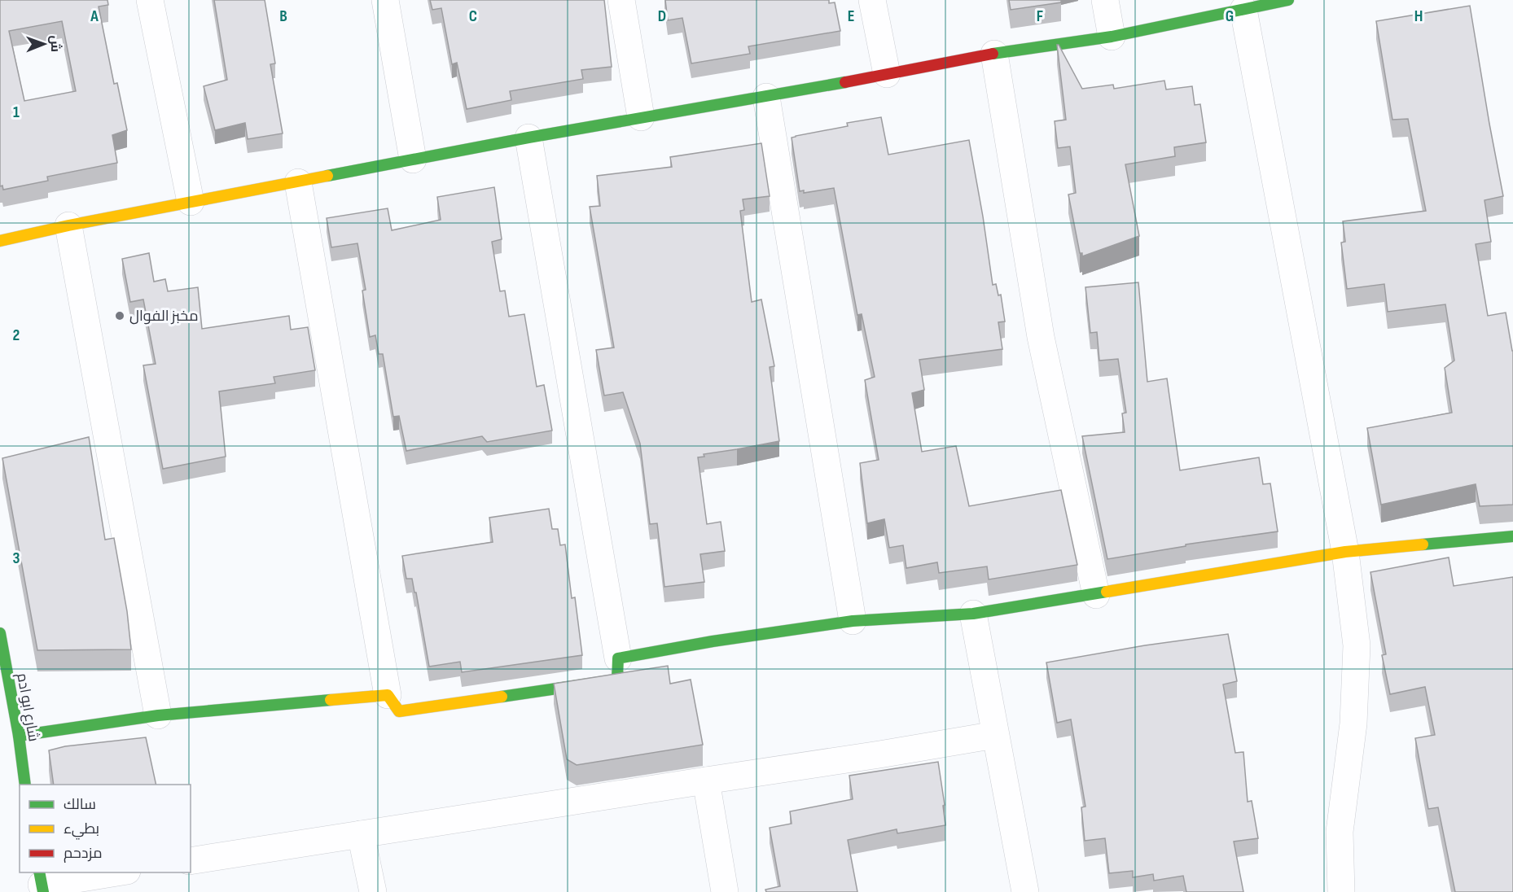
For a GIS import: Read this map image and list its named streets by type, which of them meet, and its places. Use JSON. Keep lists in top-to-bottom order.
{
  "streets": {
    "street": ["شارع ابو ادم"]
  },
  "places": ["مخبز الفوال"],
  "legend": ["سالك", "بطيء", "مزدحم"],
  "north": "right",
  "grid": {
    "columns": [
      "A",
      "B",
      "C",
      "D",
      "E",
      "F",
      "G",
      "H"
    ],
    "rows": ["1", "2", "3"]
  }
}
